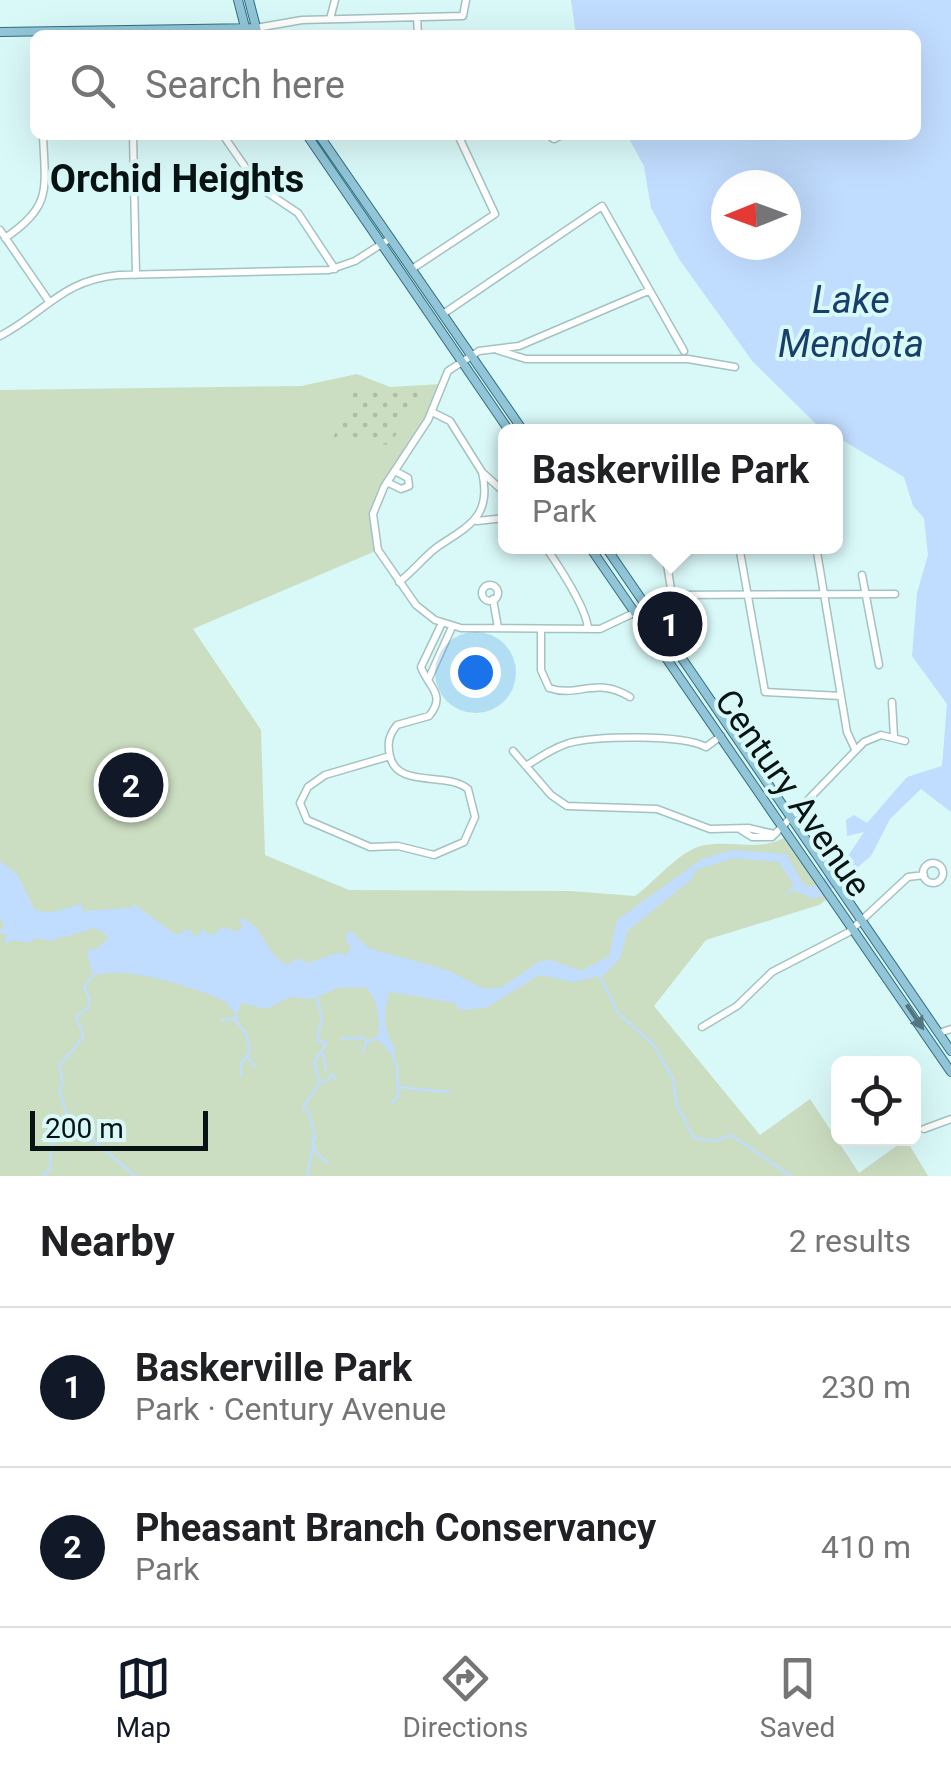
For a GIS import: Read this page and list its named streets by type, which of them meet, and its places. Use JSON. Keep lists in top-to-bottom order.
{
  "streets": {
    "main road": ["Century Avenue"]
  },
  "districts": ["Orchid Heights"],
  "water": ["Lake Mendota"],
  "scale_bar": "200 m",
  "north": "left",
  "page": {
    "search": "Search here",
    "popup": ["Baskerville Park", "Park"],
    "pins": ["1", "2"],
    "scale": "200 m",
    "heading": ["Nearby", "2 results"],
    "list": [
      {
        "mark": "1",
        "name": "Baskerville Park",
        "note": "Park · Century Avenue",
        "value": "230 m"
      },
      {
        "mark": "2",
        "name": "Pheasant Branch Conservancy",
        "note": "Park",
        "value": "410 m"
      }
    ],
    "nav": ["Map", "Directions", "Saved"]
  }
}
